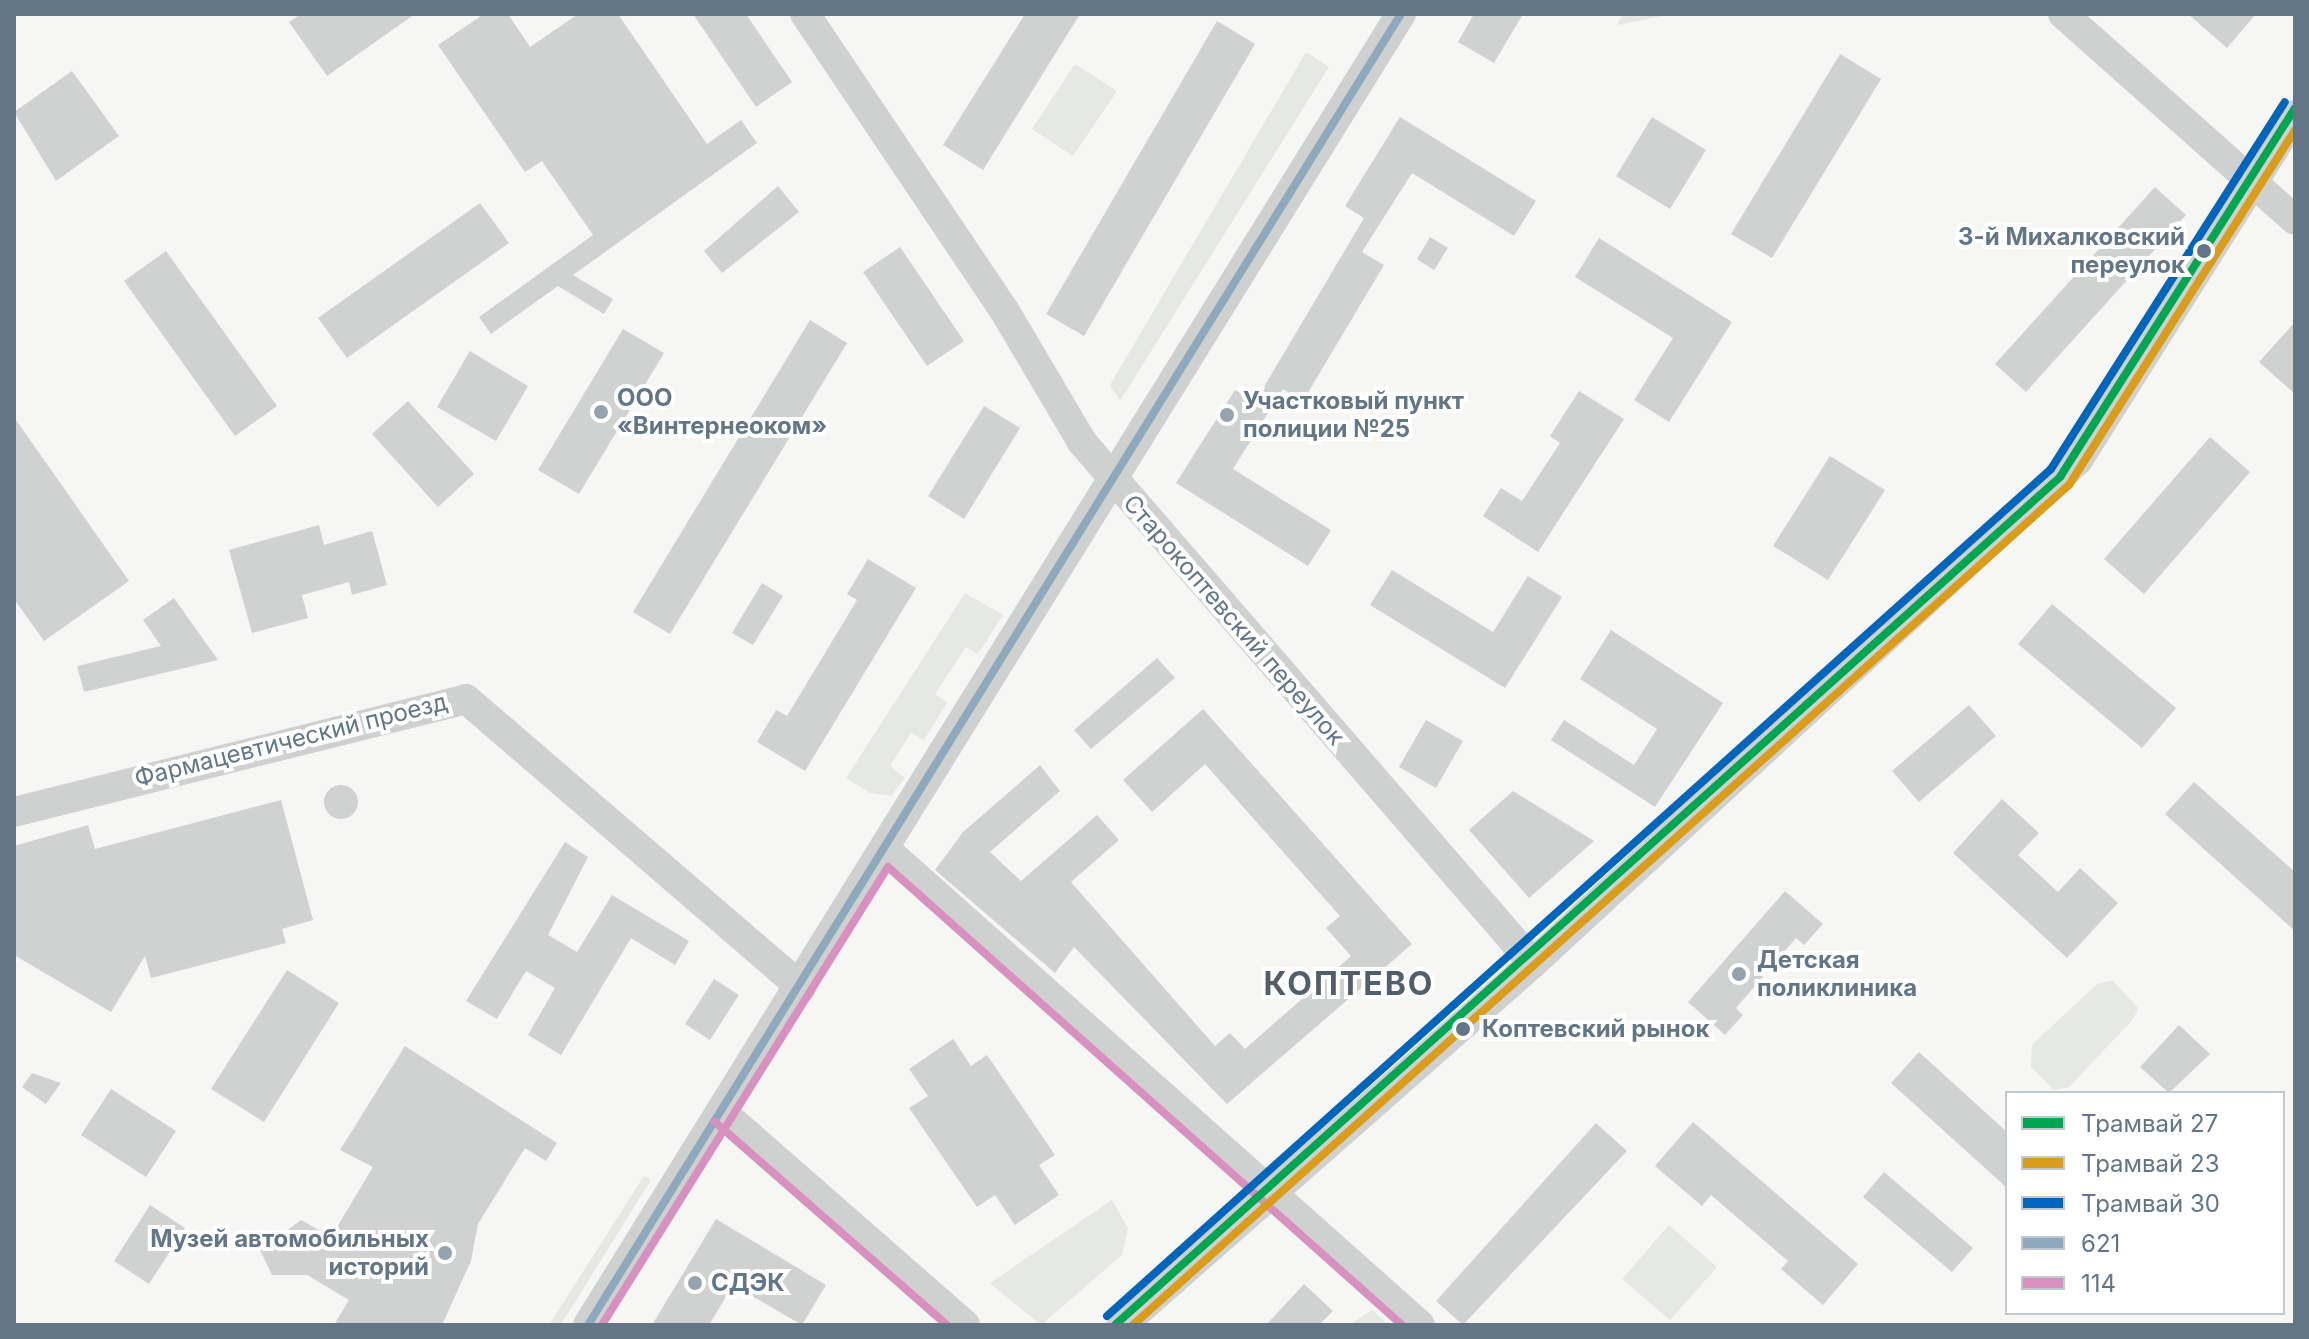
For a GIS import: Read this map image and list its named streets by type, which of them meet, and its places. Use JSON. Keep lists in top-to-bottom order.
{
  "streets": {
    "street": ["Старокоптевский переулок", "Фармацевтический проезд"]
  },
  "districts": ["КОПТЕВО"],
  "places": [
    "3-й Михалковский переулок",
    "ООО «Винтернеоком»",
    "Участковый пункт полиции №25",
    "Детская поликлиника",
    "Коптевский рынок",
    "Музей автомобильных историй",
    "СДЭК"
  ],
  "lines": [
    "transit line 621",
    "tram line 30",
    "tram line 27",
    "tram line 23",
    "transit line 114"
  ],
  "legend": [
    "Трамвай 27",
    "Трамвай 23",
    "Трамвай 30",
    "621",
    "114"
  ]
}
